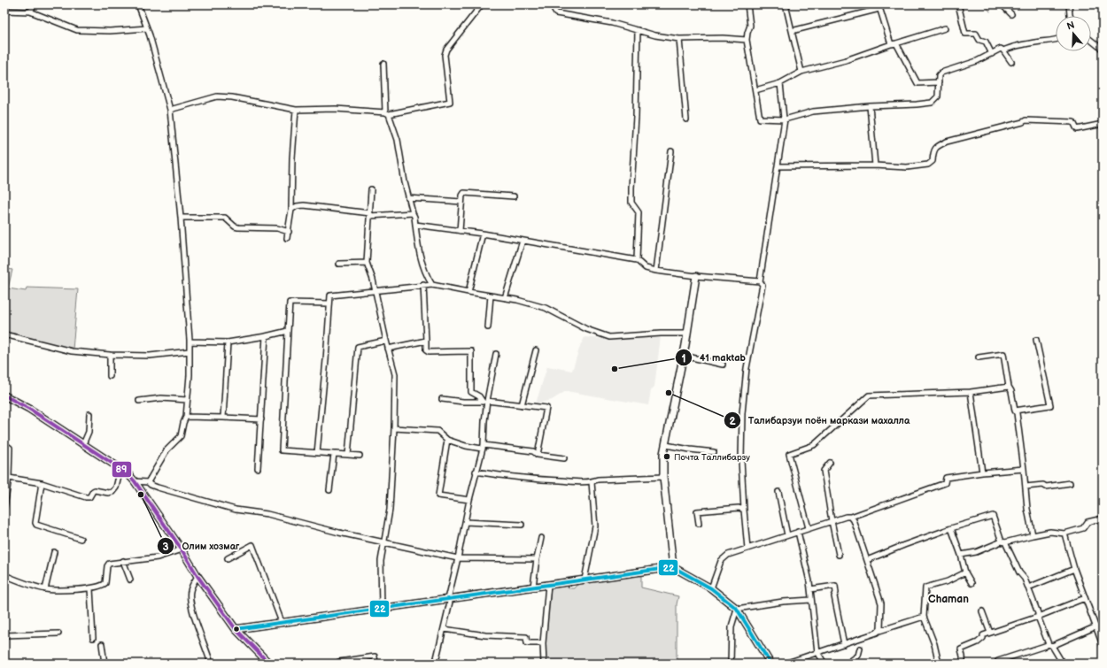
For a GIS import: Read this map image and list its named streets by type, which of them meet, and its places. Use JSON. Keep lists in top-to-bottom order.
{
  "districts": ["Chaman"],
  "places": [
    "41 maktab",
    "Талибарзуи поён маркази махалла",
    "Почта Таллибарзу",
    "Олим хозмаг"
  ],
  "lines": ["transit line 89", "transit line 22"],
  "north": "top"
}
